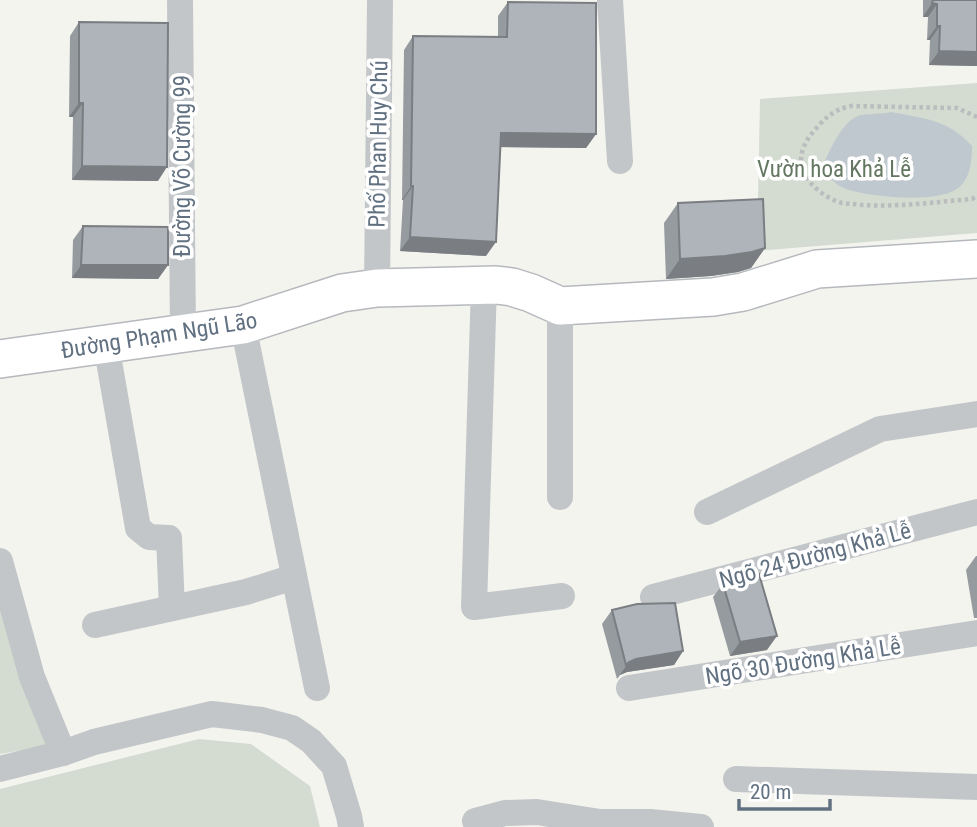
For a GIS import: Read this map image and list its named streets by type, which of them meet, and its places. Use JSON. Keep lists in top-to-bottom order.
{
  "streets": {
    "street": [
      "Phố Phan Huy Chú",
      "Đường Võ Cường 99",
      "Đường Phạm Ngũ Lão",
      "Ngõ 24 Đường Khả Lễ",
      "Ngõ 30 Đường Khả Lễ"
    ]
  },
  "crossings": [
    ["Phố Phan Huy Chú", "Đường Phạm Ngũ Lão"],
    ["Đường Võ Cường 99", "Đường Phạm Ngũ Lão"]
  ],
  "parks": ["Vườn hoa Khả Lễ"],
  "scale_bar": "20 m"
}
